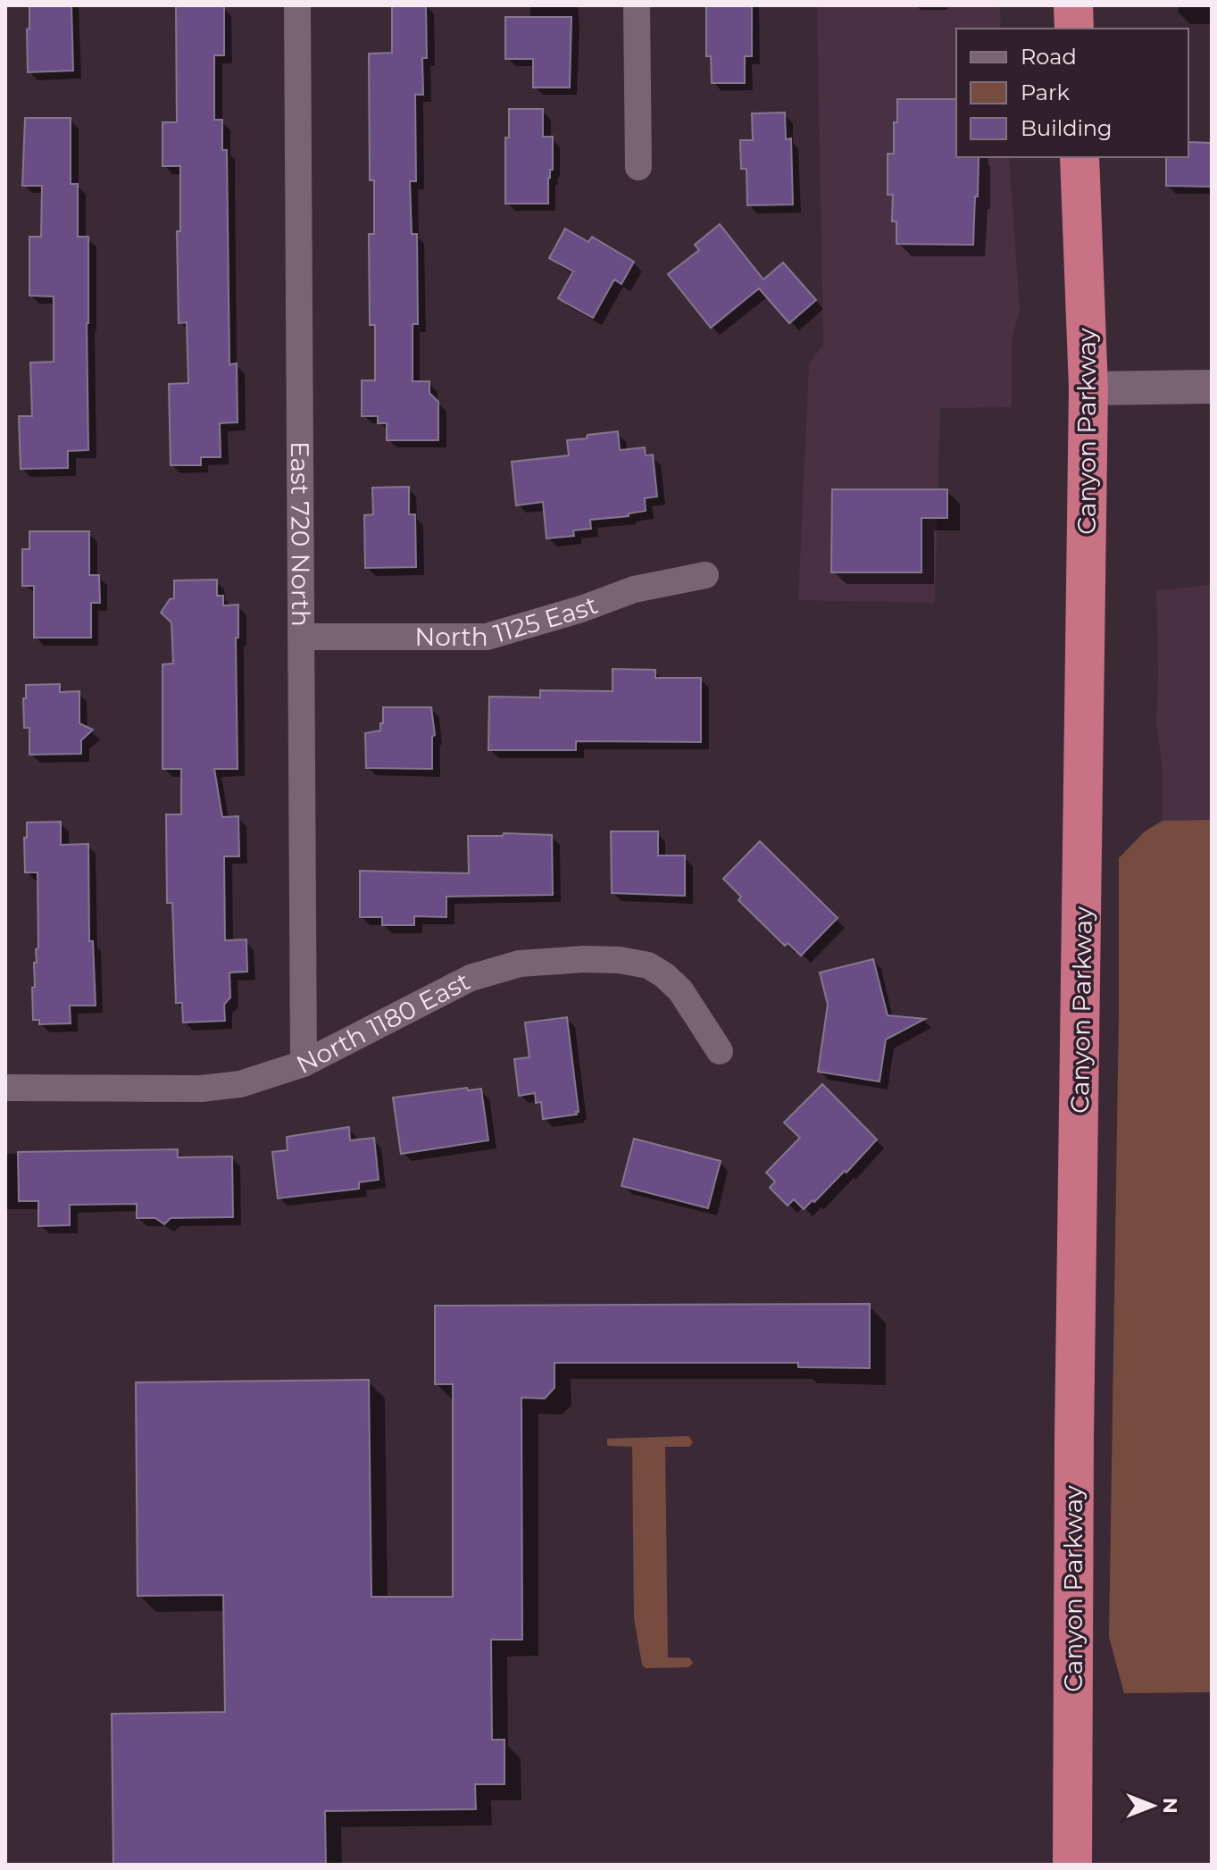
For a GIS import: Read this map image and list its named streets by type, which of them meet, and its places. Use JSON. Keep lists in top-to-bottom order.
{
  "streets": {
    "highway": ["Canyon Parkway"],
    "street": ["East 720 North", "North 1125 East", "North 1180 East"]
  },
  "crossings": [
    ["East 720 North", "North 1125 East"],
    ["East 720 North", "North 1180 East"]
  ],
  "legend": ["Road", "Park", "Building"],
  "north": "right"
}
